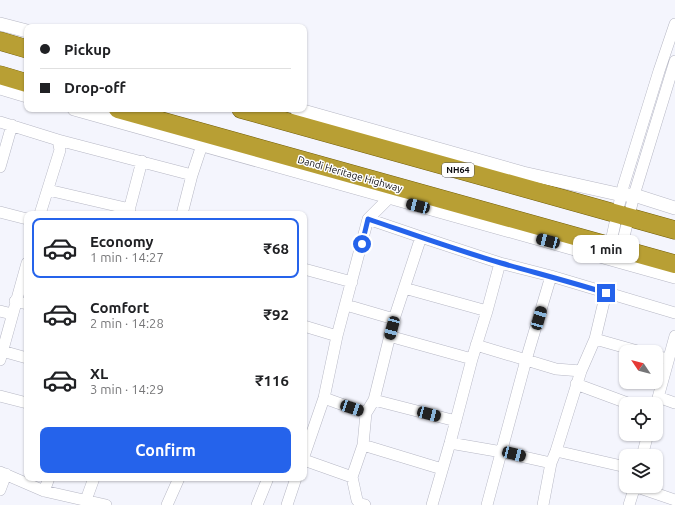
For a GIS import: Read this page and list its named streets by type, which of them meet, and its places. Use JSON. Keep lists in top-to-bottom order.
{
  "streets": {
    "highway": ["NH64", "Dandi Heritage Highway"]
  },
  "north": "top left",
  "page": {
    "banner": ["Pickup", "Drop-off"],
    "list": [
      {
        "name": "Economy",
        "note": "1 min · 14:27",
        "value": "₹68"
      },
      {
        "name": "Comfort",
        "note": "2 min · 14:28",
        "value": "₹92"
      },
      {
        "name": "XL",
        "note": "3 min · 14:29",
        "value": "₹116"
      }
    ],
    "bubble": "1 min",
    "buttons": "Confirm"
  }
}
